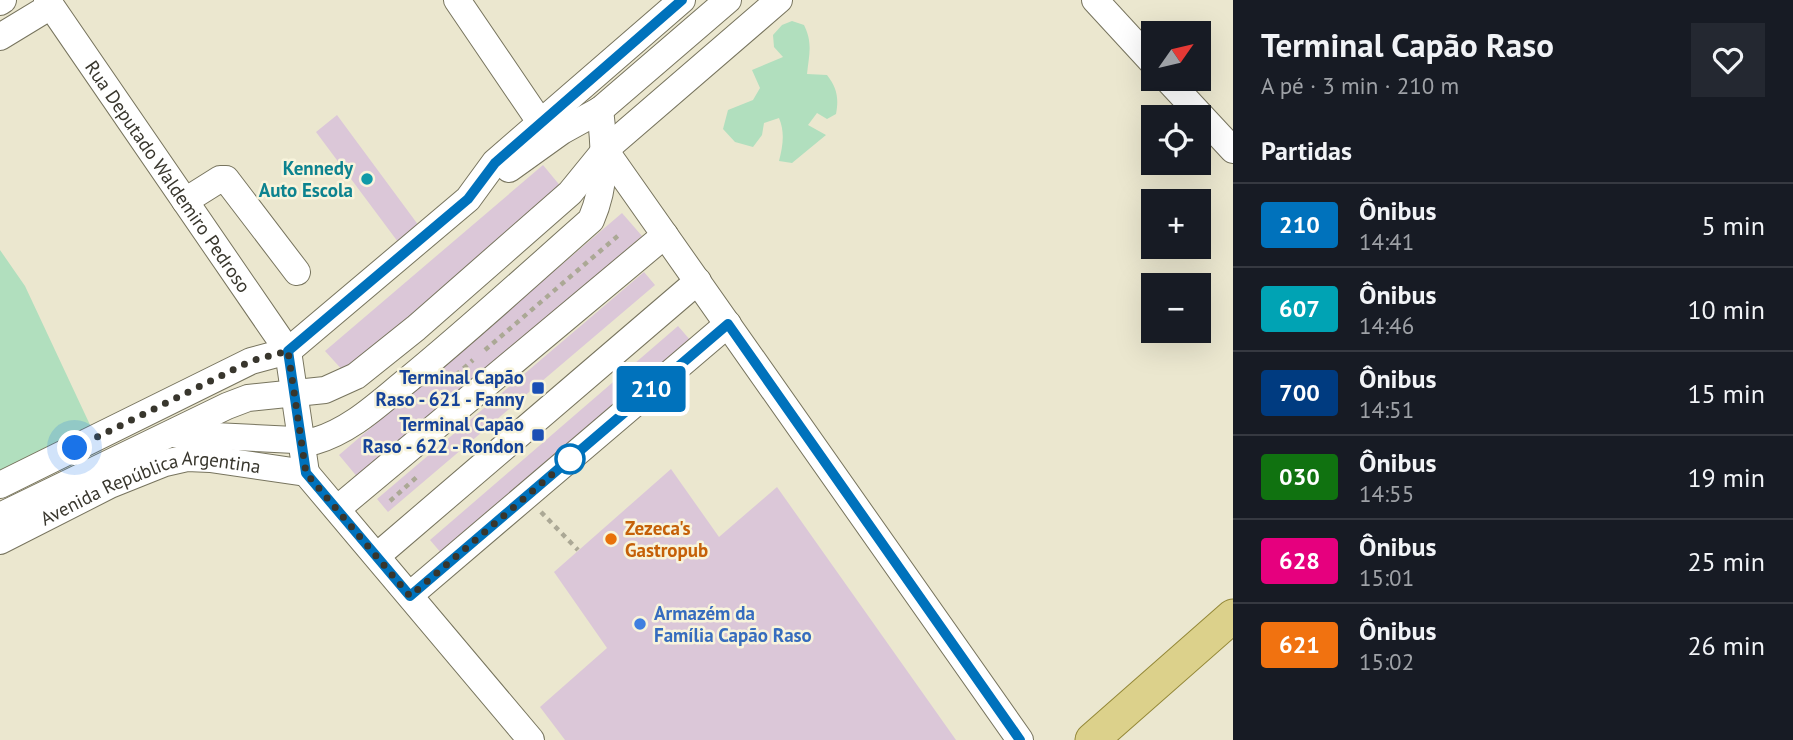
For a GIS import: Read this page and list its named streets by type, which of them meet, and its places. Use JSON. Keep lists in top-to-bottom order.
{
  "streets": {
    "street": ["Rua Deputado Waldemiro Pedroso", "Avenida República Argentina"]
  },
  "places": {
    "other": ["Kennedy Auto Escola", "Zezeca's Gastropub", "Armazém da Família Capão Raso"],
    "transit": ["Terminal Capão Raso - 621 - Fanny", "Terminal Capão Raso - 622 - Rondon"]
  },
  "lines": ["bus line 210"],
  "north": "top right",
  "page": {
    "on_map": "210",
    "heading": [
      ["Terminal Capão Raso", "A pé · 3 min · 210 m"],
      "Partidas"
    ],
    "map_buttons": ["+", "−"],
    "list": [
      {
        "mark": "210",
        "name": "Ônibus",
        "note": "14:41",
        "value": "5 min"
      },
      {
        "mark": "607",
        "name": "Ônibus",
        "note": "14:46",
        "value": "10 min"
      },
      {
        "mark": "700",
        "name": "Ônibus",
        "note": "14:51",
        "value": "15 min"
      },
      {
        "mark": "030",
        "name": "Ônibus",
        "note": "14:55",
        "value": "19 min"
      },
      {
        "mark": "628",
        "name": "Ônibus",
        "note": "15:01",
        "value": "25 min"
      },
      {
        "mark": "621",
        "name": "Ônibus",
        "note": "15:02",
        "value": "26 min"
      }
    ]
  }
}
